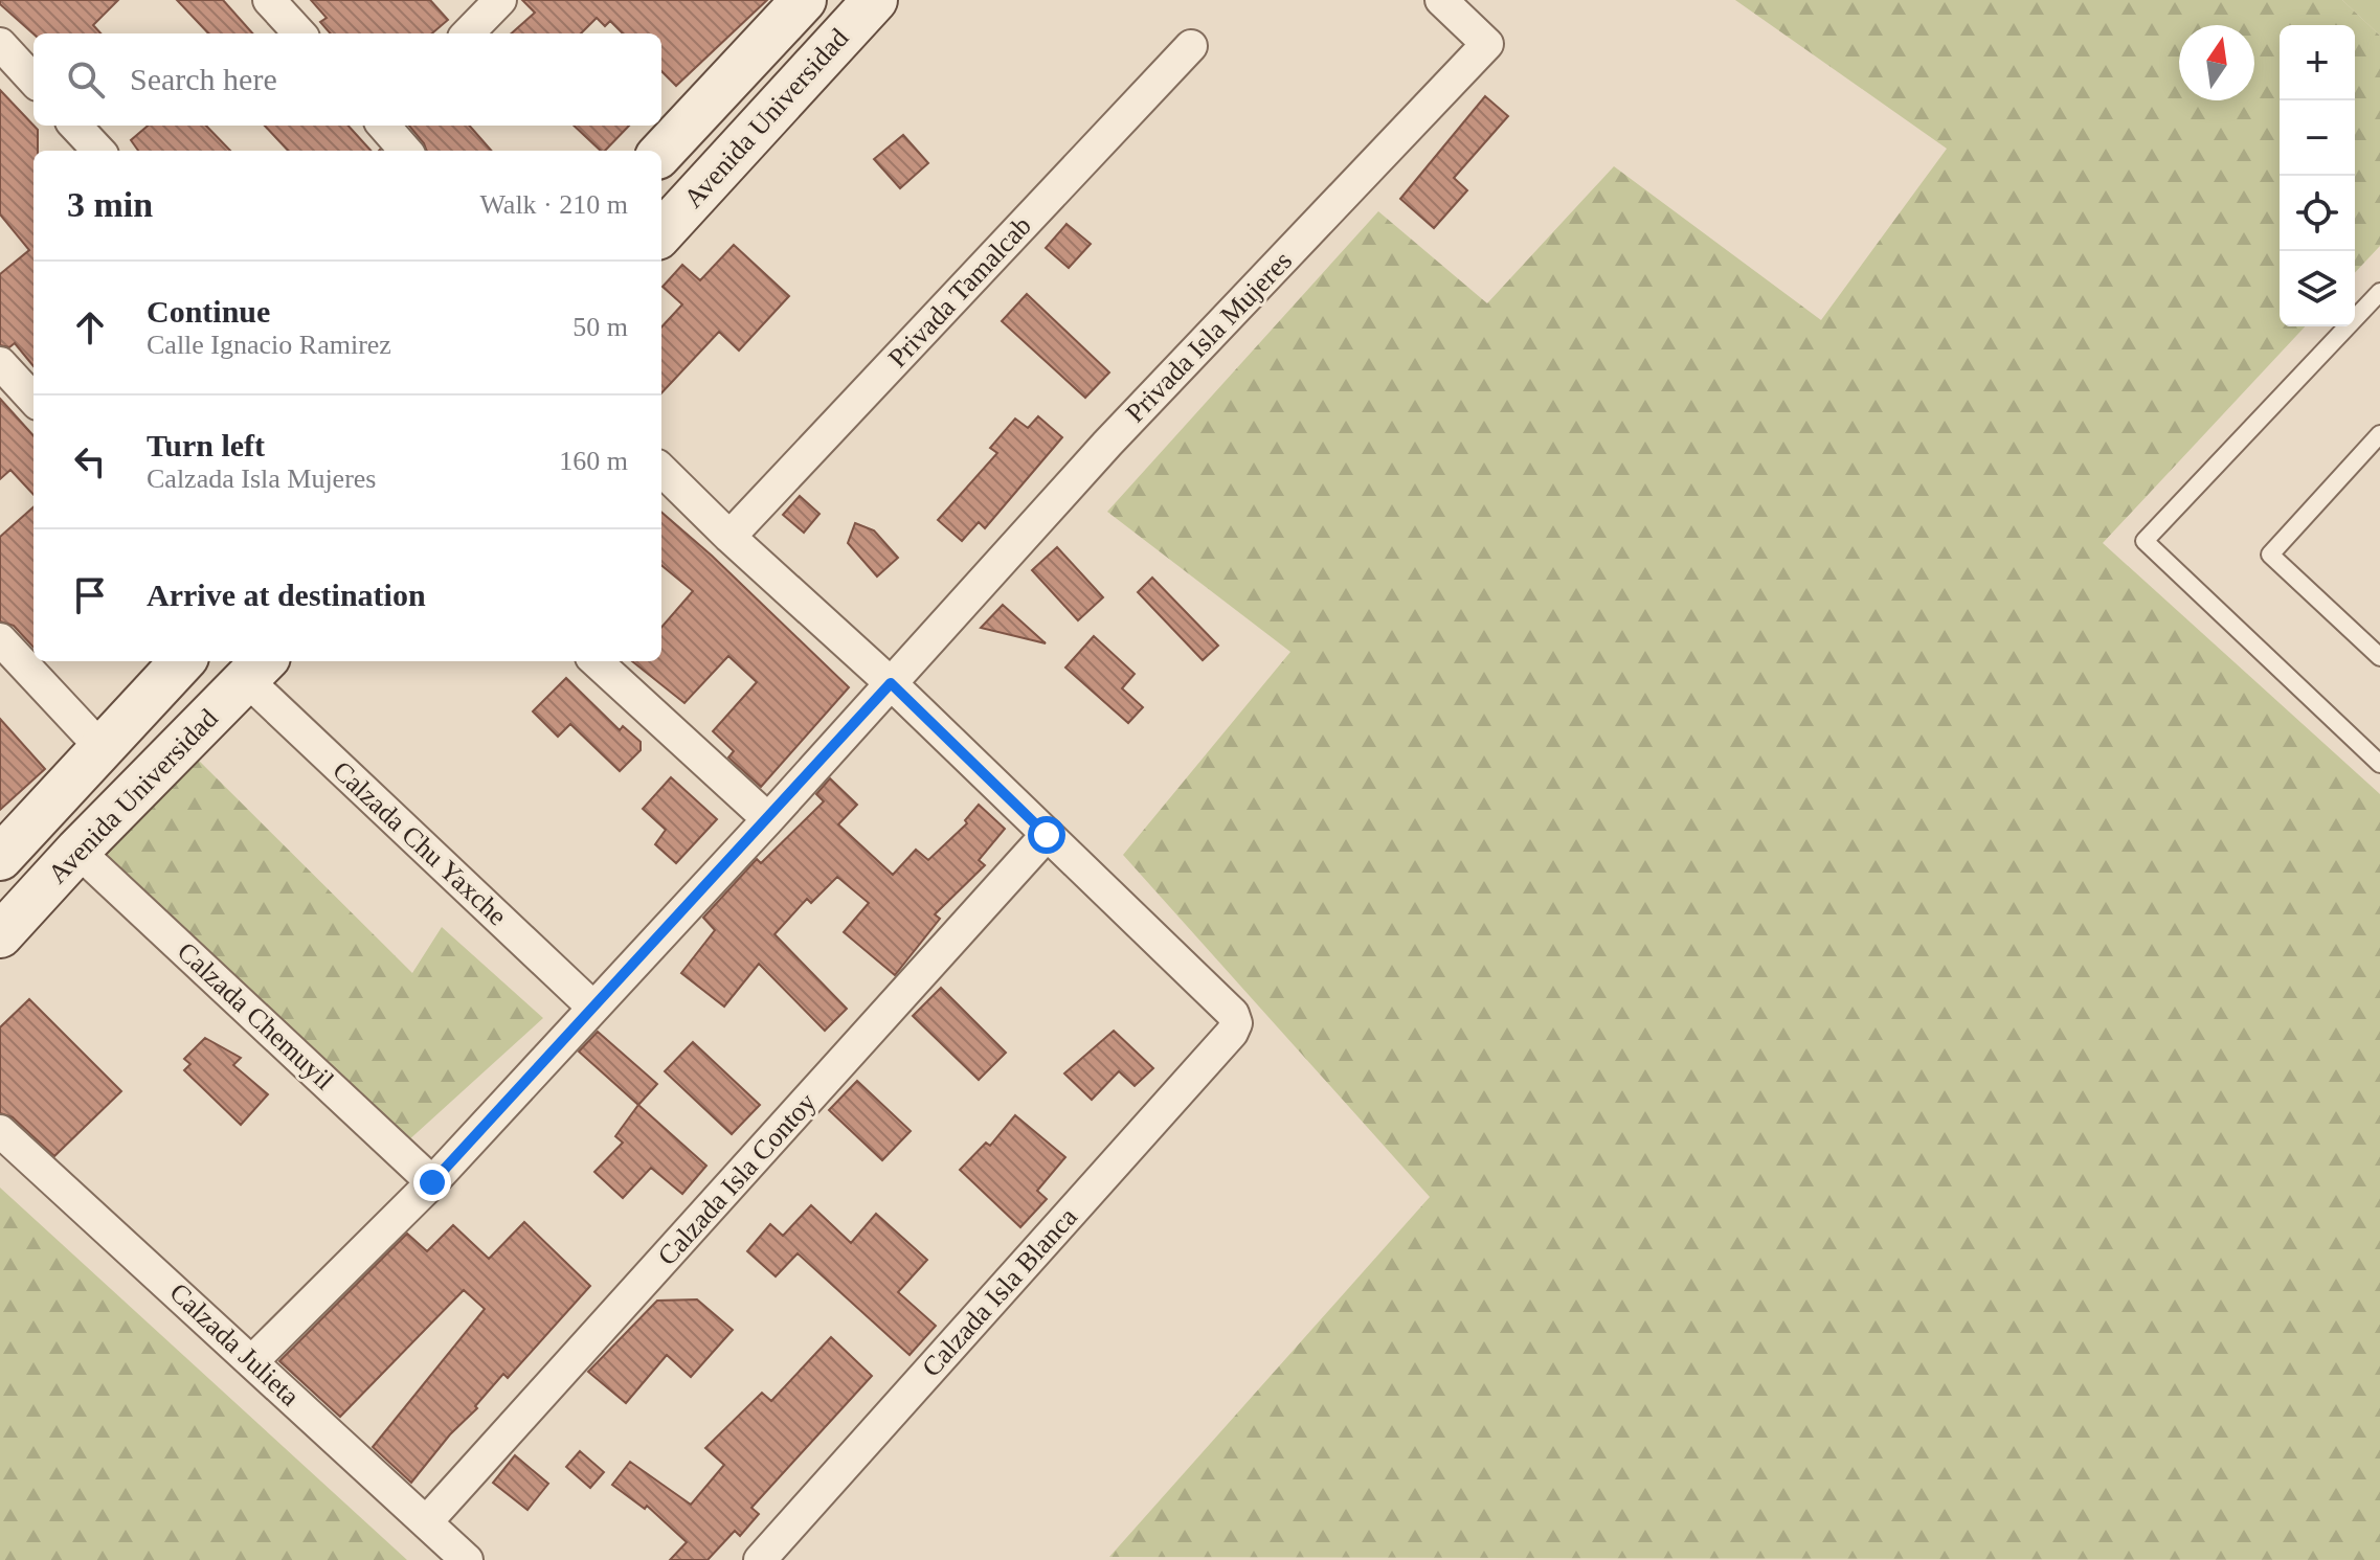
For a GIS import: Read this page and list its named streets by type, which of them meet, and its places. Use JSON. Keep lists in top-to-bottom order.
{
  "streets": {
    "main road": ["Avenida Universidad"],
    "street": [
      "Privada Tamalcab",
      "Privada Isla Mujeres",
      "Calzada Chu Yaxche",
      "Calzada Chemuyil",
      "Calzada Isla Contoy",
      "Calzada Isla Blanca",
      "Calzada Julieta"
    ]
  },
  "crossings": [
    ["Avenida Universidad", "Calzada Chu Yaxche"],
    ["Avenida Universidad", "Calzada Chemuyil"],
    ["Calzada Isla Contoy", "Calzada Isla Blanca"],
    ["Calzada Isla Contoy", "Calzada Julieta"]
  ],
  "north": "top",
  "page": {
    "map_buttons": ["+", "−"],
    "search": "Search here",
    "heading": ["3 min", "Walk · 210 m"],
    "list": [
      ["Continue", "Calle Ignacio Ramirez", "50 m"],
      ["Turn left", "Calzada Isla Mujeres", "160 m"],
      "Arrive at destination"
    ]
  }
}
